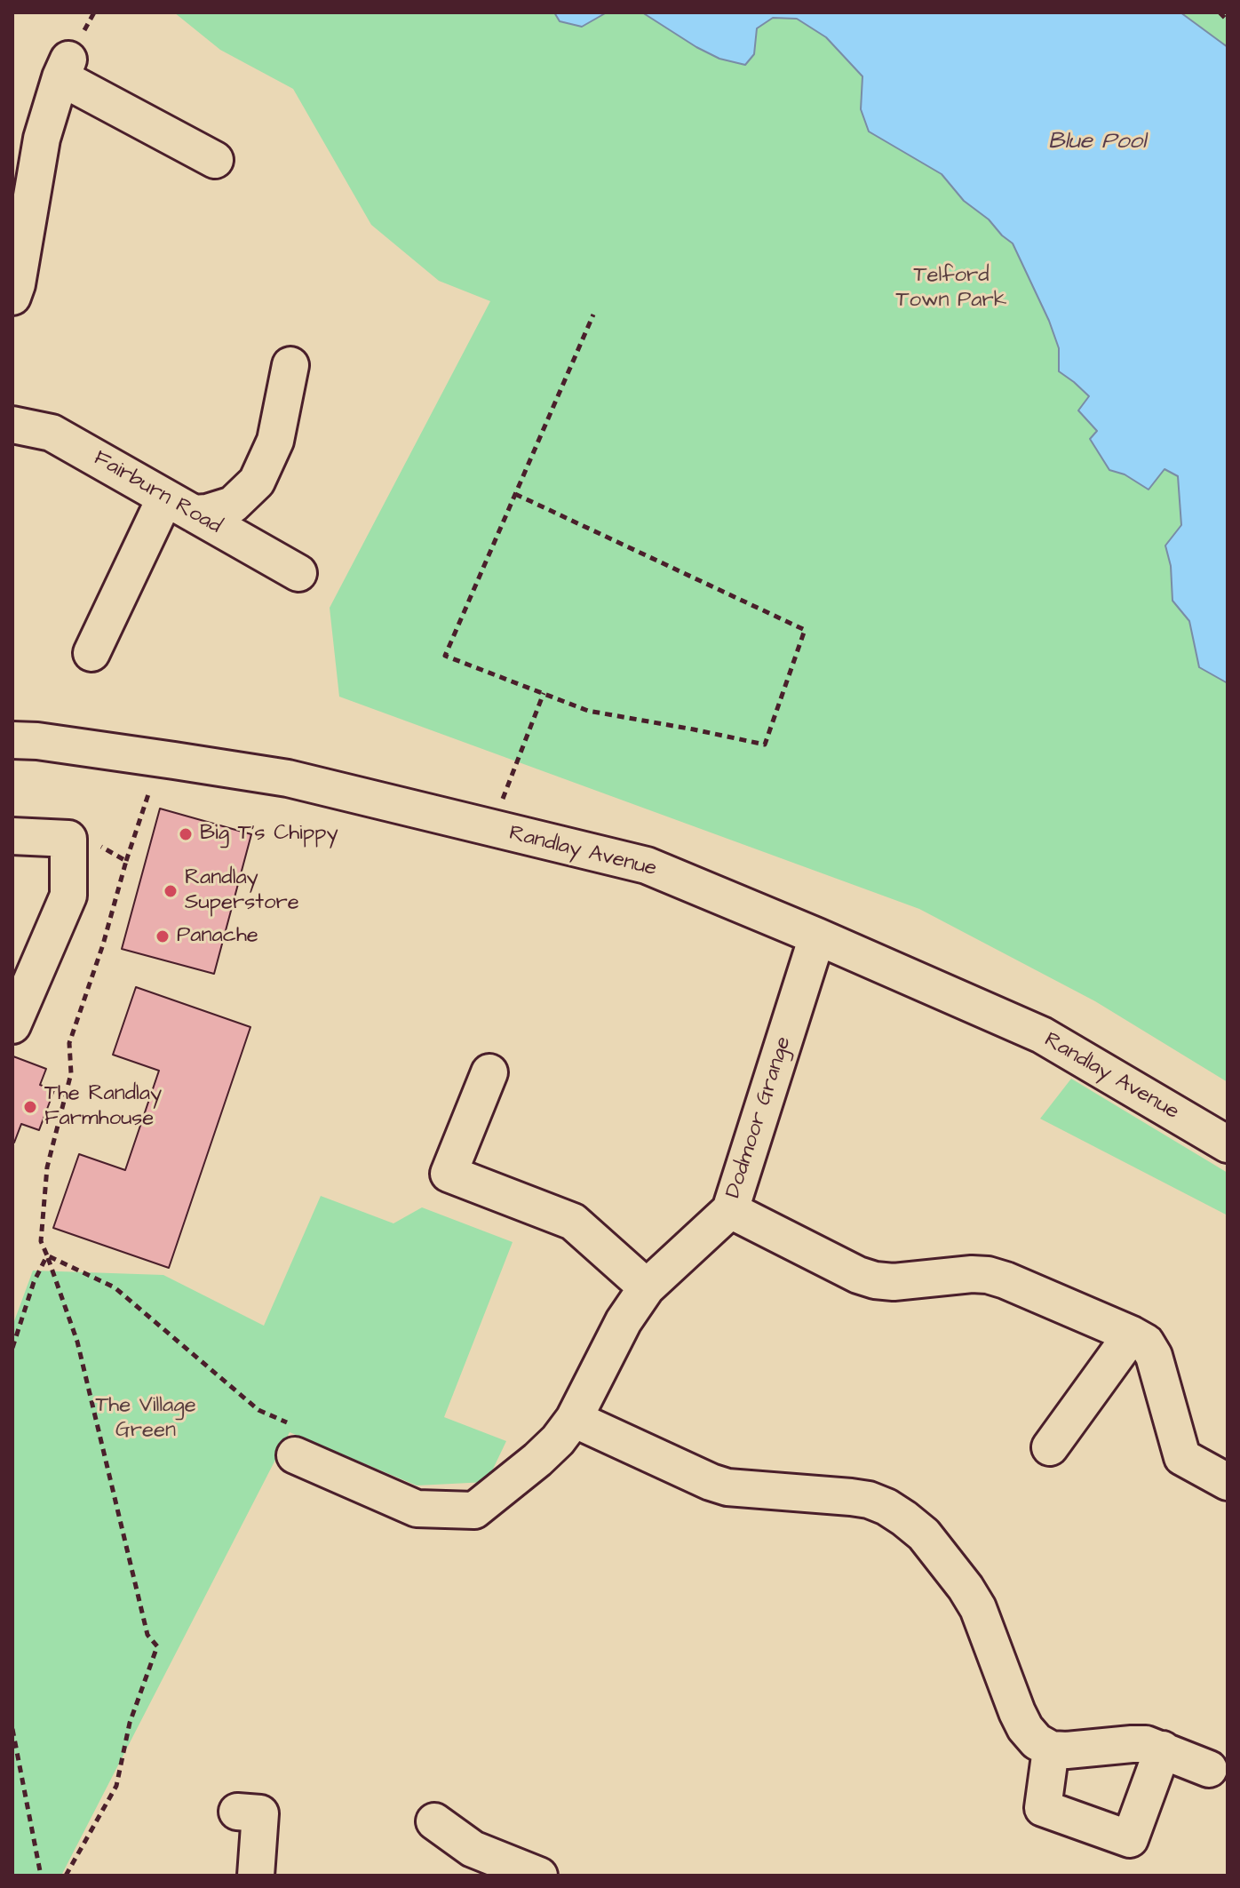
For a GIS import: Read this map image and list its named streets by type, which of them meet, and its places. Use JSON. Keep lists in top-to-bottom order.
{
  "streets": {
    "street": ["Fairburn Road", "Randlay Avenue", "Dodmoor Grange"]
  },
  "crossings": [
    ["Randlay Avenue", "Dodmoor Grange"]
  ],
  "water": ["Blue Pool"],
  "parks": ["Telford Town Park", "The Village Green"],
  "places": [
    "Big T's Chippy",
    "Randlay Superstore",
    "Panache",
    "The Randlay Farmhouse"
  ]
}
